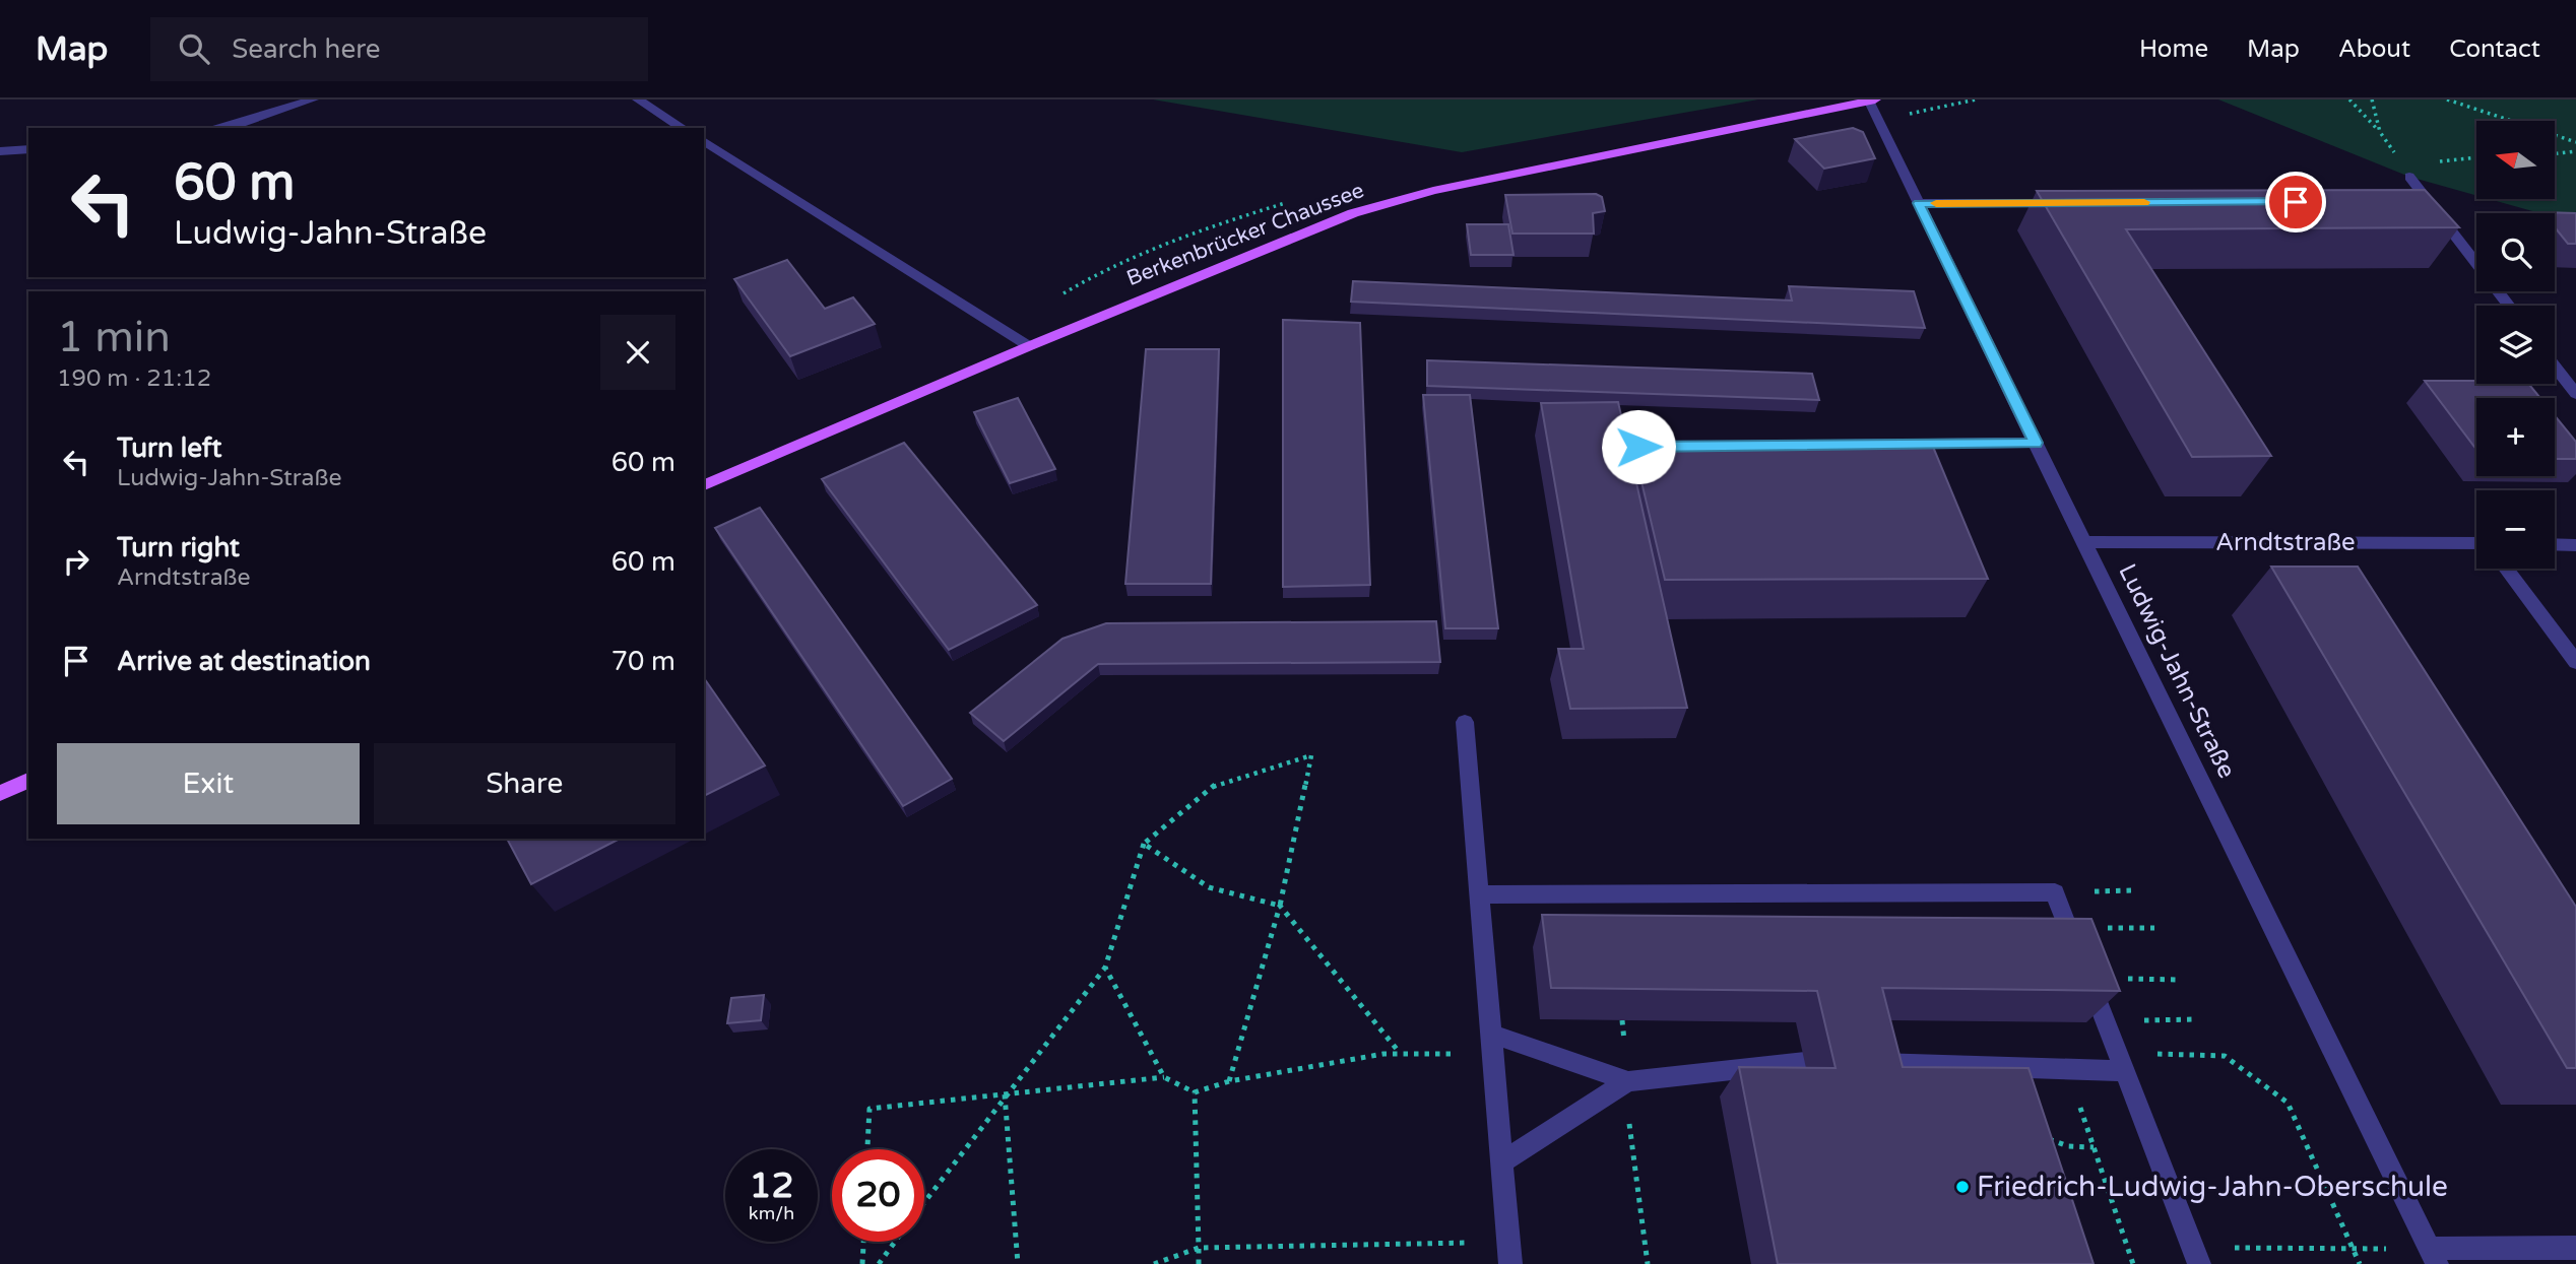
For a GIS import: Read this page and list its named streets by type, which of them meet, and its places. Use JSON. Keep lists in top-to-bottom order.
{
  "streets": {
    "main road": ["Berkenbrücker Chaussee"],
    "street": ["Arndtstraße", "Ludwig-Jahn-Straße"]
  },
  "crossings": [
    ["Berkenbrücker Chaussee", "Ludwig-Jahn-Straße"],
    ["Arndtstraße", "Ludwig-Jahn-Straße"]
  ],
  "places": ["Friedrich-Ludwig-Jahn-Oberschule"],
  "north": "left",
  "page": {
    "header": "Map",
    "search": "Search here",
    "nav": [
      "Home",
      "Map",
      "About",
      "Contact"
    ],
    "map_buttons": ["+", "−"],
    "turn": ["60 m", "Ludwig-Jahn-Straße"],
    "heading": ["1 min", "190 m · 21:12"],
    "list": [
      {
        "name": "Turn left",
        "note": "Ludwig-Jahn-Straße",
        "value": "60 m"
      },
      {
        "name": "Turn right",
        "note": "Arndtstraße",
        "value": "60 m"
      },
      {
        "name": "Arrive at destination",
        "value": "70 m"
      }
    ],
    "buttons": ["Exit", "Share"],
    "speed": "12 km/h",
    "limit": "20"
  }
}
